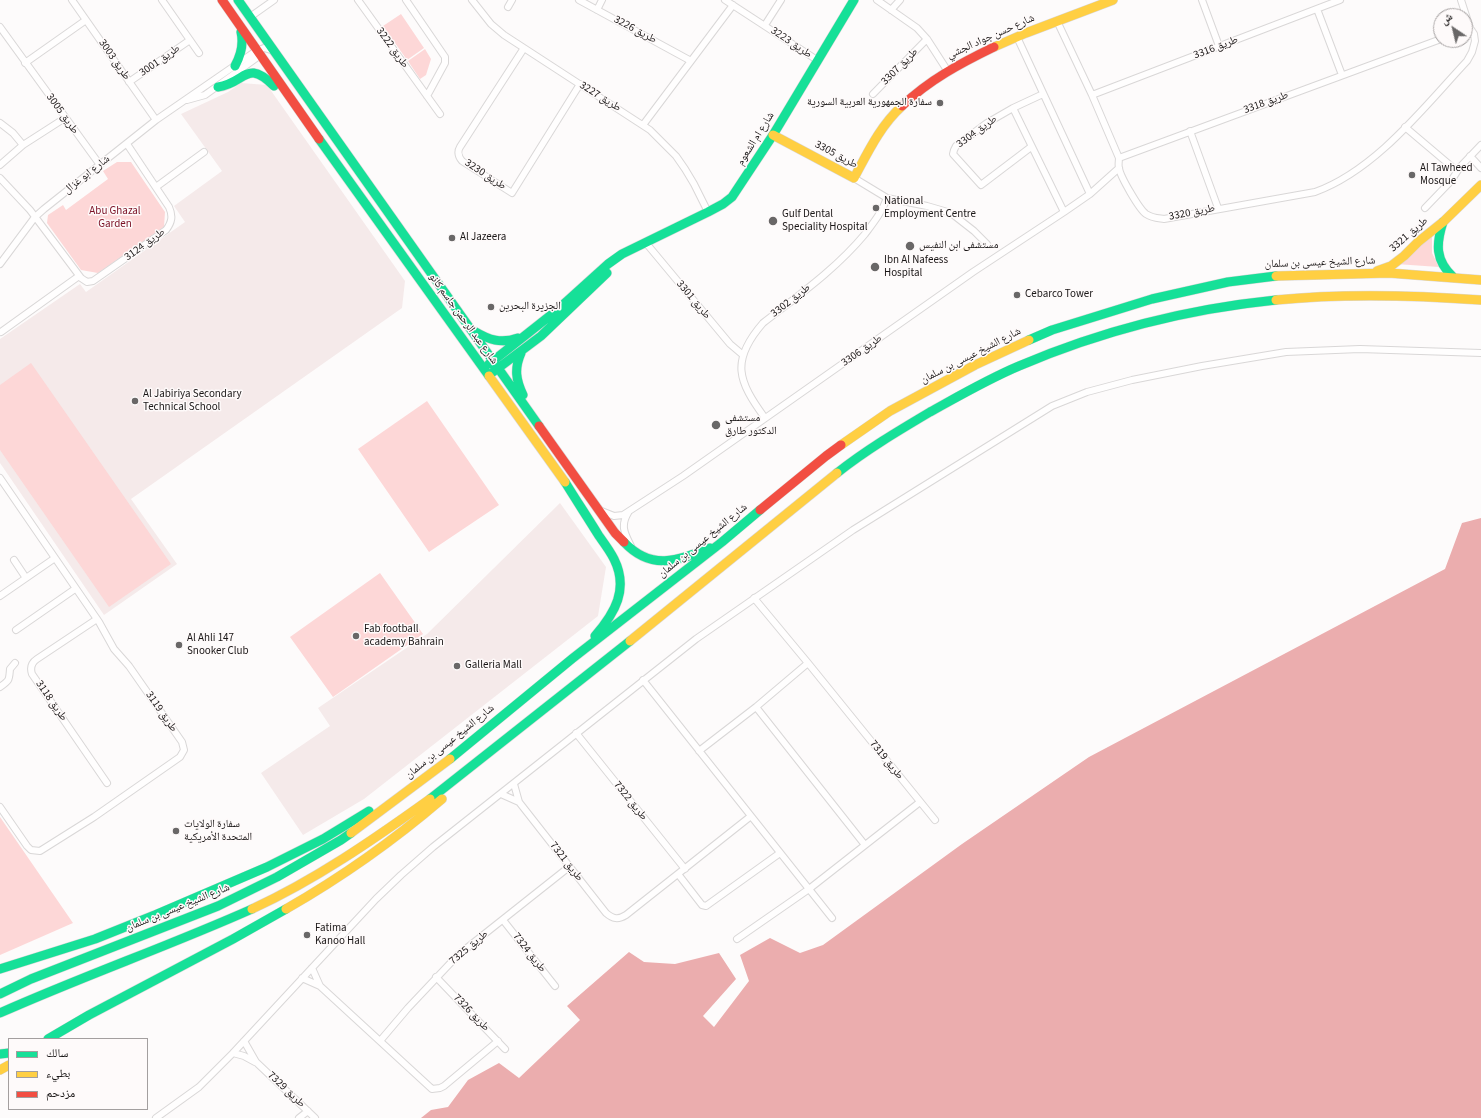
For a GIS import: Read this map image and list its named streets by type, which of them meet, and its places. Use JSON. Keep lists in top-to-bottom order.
{
  "streets": {
    "main road": [
      "شارع حسن جواد الجشي",
      "شارع ام الشعوم",
      "طريق 3305",
      "طريق 3321",
      "شارع الشيخ عيسى بن سلمان",
      "شارع عبد الرحمن جاسم كانو"
    ],
    "street": [
      "طريق 3226",
      "طريق 3223",
      "طريق 3222",
      "طريق 3316",
      "طريق 3003",
      "طريق 3001",
      "طريق 3307",
      "طريق 3227",
      "طريق 3318",
      "طريق 3005",
      "طريق 3304",
      "شارع ابو غزال",
      "طريق 3230",
      "طريق 3320",
      "طريق 3124",
      "طريق 3301",
      "طريق 3302",
      "طريق 3306",
      "طريق 3118",
      "طريق 3119",
      "طريق 7319",
      "طريق 7322",
      "طريق 7321",
      "طريق 7325",
      "طريق 7324",
      "طريق 7326",
      "طريق 7329"
    ]
  },
  "crossings": [
    ["شارع حسن جواد الجشي", "طريق 3307"],
    ["شارع حسن جواد الجشي", "طريق 3305"],
    ["شارع حسن جواد الجشي", "طريق 3320"],
    ["طريق 3223", "شارع ام الشعوم"],
    ["طريق 3316", "طريق 3320"],
    ["طريق 3003", "طريق 3001"],
    ["طريق 3003", "شارع ابو غزال"],
    ["طريق 3227", "شارع ام الشعوم"],
    ["طريق 3227", "طريق 3230"],
    ["طريق 3318", "طريق 3320"],
    ["طريق 3005", "شارع ابو غزال"],
    ["شارع ام الشعوم", "طريق 3305"],
    ["شارع ام الشعوم", "طريق 3301"],
    ["شارع ام الشعوم", "شارع عبد الرحمن جاسم كانو"],
    ["طريق 3305", "طريق 3302"],
    ["شارع ابو غزال", "طريق 3124"],
    ["شارع ابو غزال", "شارع عبد الرحمن جاسم كانو"],
    ["طريق 3320", "طريق 3306"],
    ["طريق 3321", "شارع الشيخ عيسى بن سلمان"],
    ["شارع الشيخ عيسى بن سلمان", "شارع عبد الرحمن جاسم كانو"],
    ["طريق 3301", "طريق 3302"],
    ["طريق 3302", "طريق 3306"],
    ["طريق 3118", "طريق 3119"],
    ["طريق 7321", "طريق 7325"],
    ["طريق 7325", "طريق 7324"],
    ["طريق 7325", "طريق 7326"]
  ],
  "parks": ["Abu Ghazal Garden"],
  "places": [
    "سفارة الجمهورية العربية السورية",
    "Al Tawheed Mosque",
    "National Employment Centre",
    "Gulf Dental Speciality Hospital",
    "Al Jazeera",
    "مستشفى ابن النفيس",
    "Ibn Al Nafeess Hospital",
    "Cebarco Tower",
    "الجزيرة البحرين",
    "Al Jabiriya Secondary Technical School",
    "مستشفى الدكتور طارق",
    "Fab football academy Bahrain",
    "Al Ahli 147 Snooker Club",
    "Galleria Mall",
    "سفارة الولايات المتحدة الأمريكية",
    "Fatima Kanoo Hall"
  ],
  "legend": ["سالك", "بطيء", "مزدحم"],
  "north": "top left"
}
